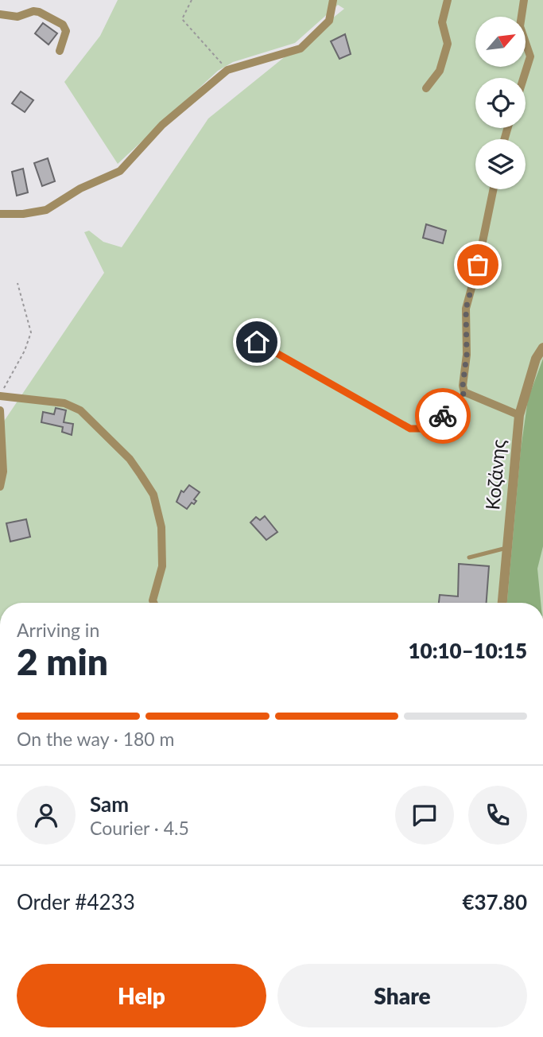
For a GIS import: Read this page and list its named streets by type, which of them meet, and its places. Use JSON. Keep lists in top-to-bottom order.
{
  "streets": {
    "street": ["Κοζάνης"]
  },
  "north": "top right",
  "page": {
    "heading": ["2 min", "Arriving in", "10:10–10:15"],
    "panel": [
      "Sam",
      "Courier · 4.5",
      "Order #4233",
      "€37.80"
    ],
    "bar": "On the way · 180 m",
    "buttons": ["Help", "Share"]
  }
}
